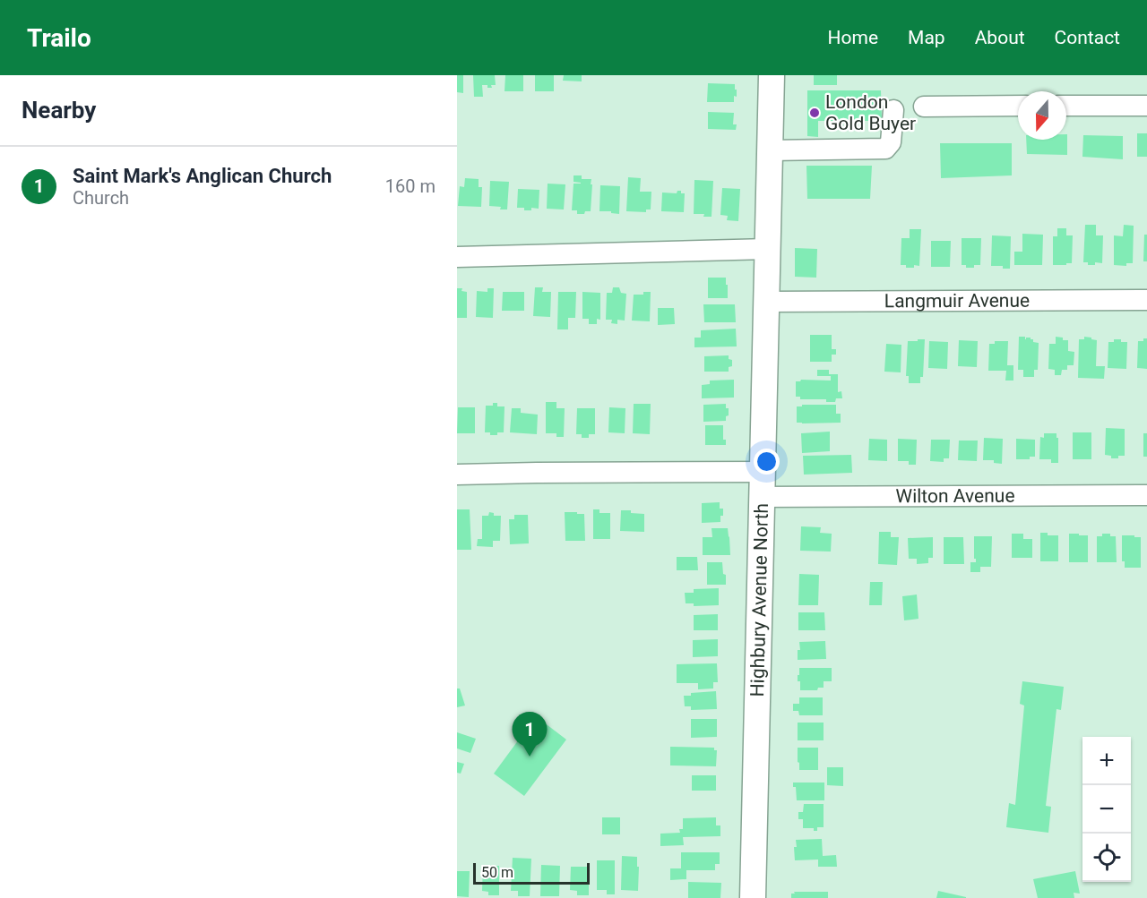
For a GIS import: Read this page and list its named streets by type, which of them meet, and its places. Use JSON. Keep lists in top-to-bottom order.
{
  "streets": {
    "main road": ["Highbury Avenue North"],
    "street": ["Langmuir Avenue", "Wilton Avenue"]
  },
  "crossings": [
    ["Langmuir Avenue", "Highbury Avenue North"],
    ["Wilton Avenue", "Highbury Avenue North"]
  ],
  "places": ["London Gold Buyer"],
  "scale_bar": "50 m",
  "north": "bottom",
  "page": {
    "header": "Trailo",
    "nav": [
      "Home",
      "Map",
      "About",
      "Contact"
    ],
    "heading": "Nearby",
    "list": [
      {
        "mark": "1",
        "name": "Saint Mark's Anglican Church",
        "note": "Church",
        "value": "160 m"
      }
    ],
    "pins": "1",
    "map_buttons": ["+", "−"],
    "scale": "50 m"
  }
}
